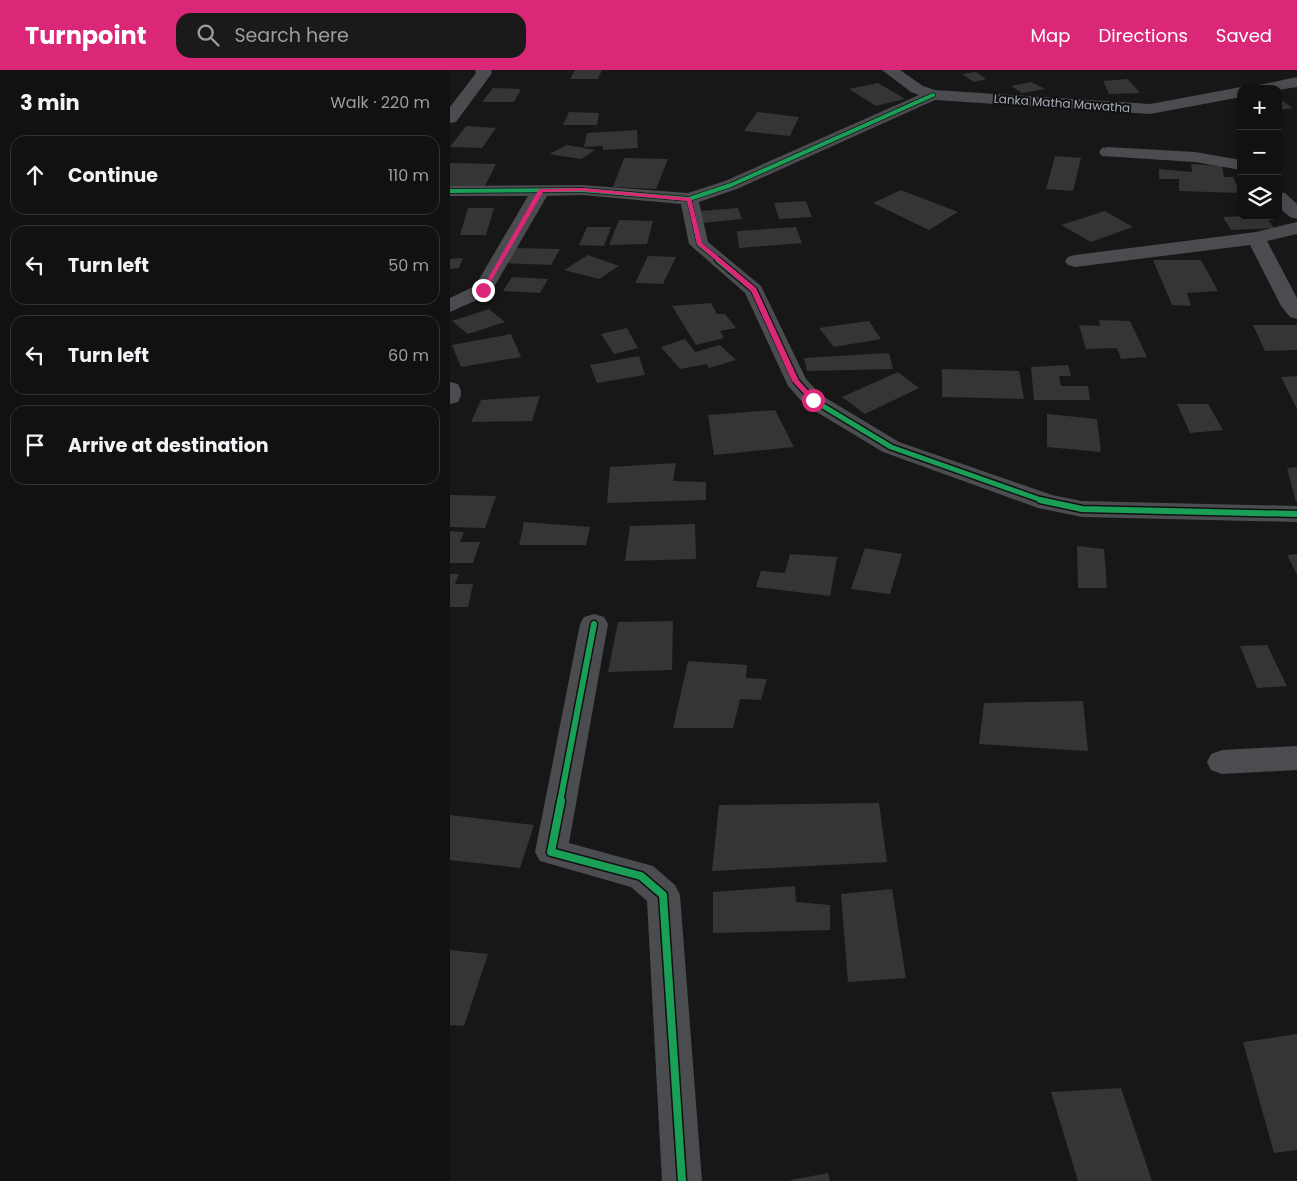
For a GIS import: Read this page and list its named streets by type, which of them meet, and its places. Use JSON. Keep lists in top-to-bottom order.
{
  "streets": {
    "street": ["Lanka Matha Mawatha"]
  },
  "page": {
    "header": "Turnpoint",
    "search": "Search here",
    "nav": ["Map", "Directions", "Saved"],
    "heading": ["3 min", "Walk · 220 m"],
    "map_buttons": ["+", "−"],
    "list": [
      ["Continue", "110 m"],
      ["Turn left", "50 m"],
      ["Turn left", "60 m"],
      "Arrive at destination"
    ]
  }
}
